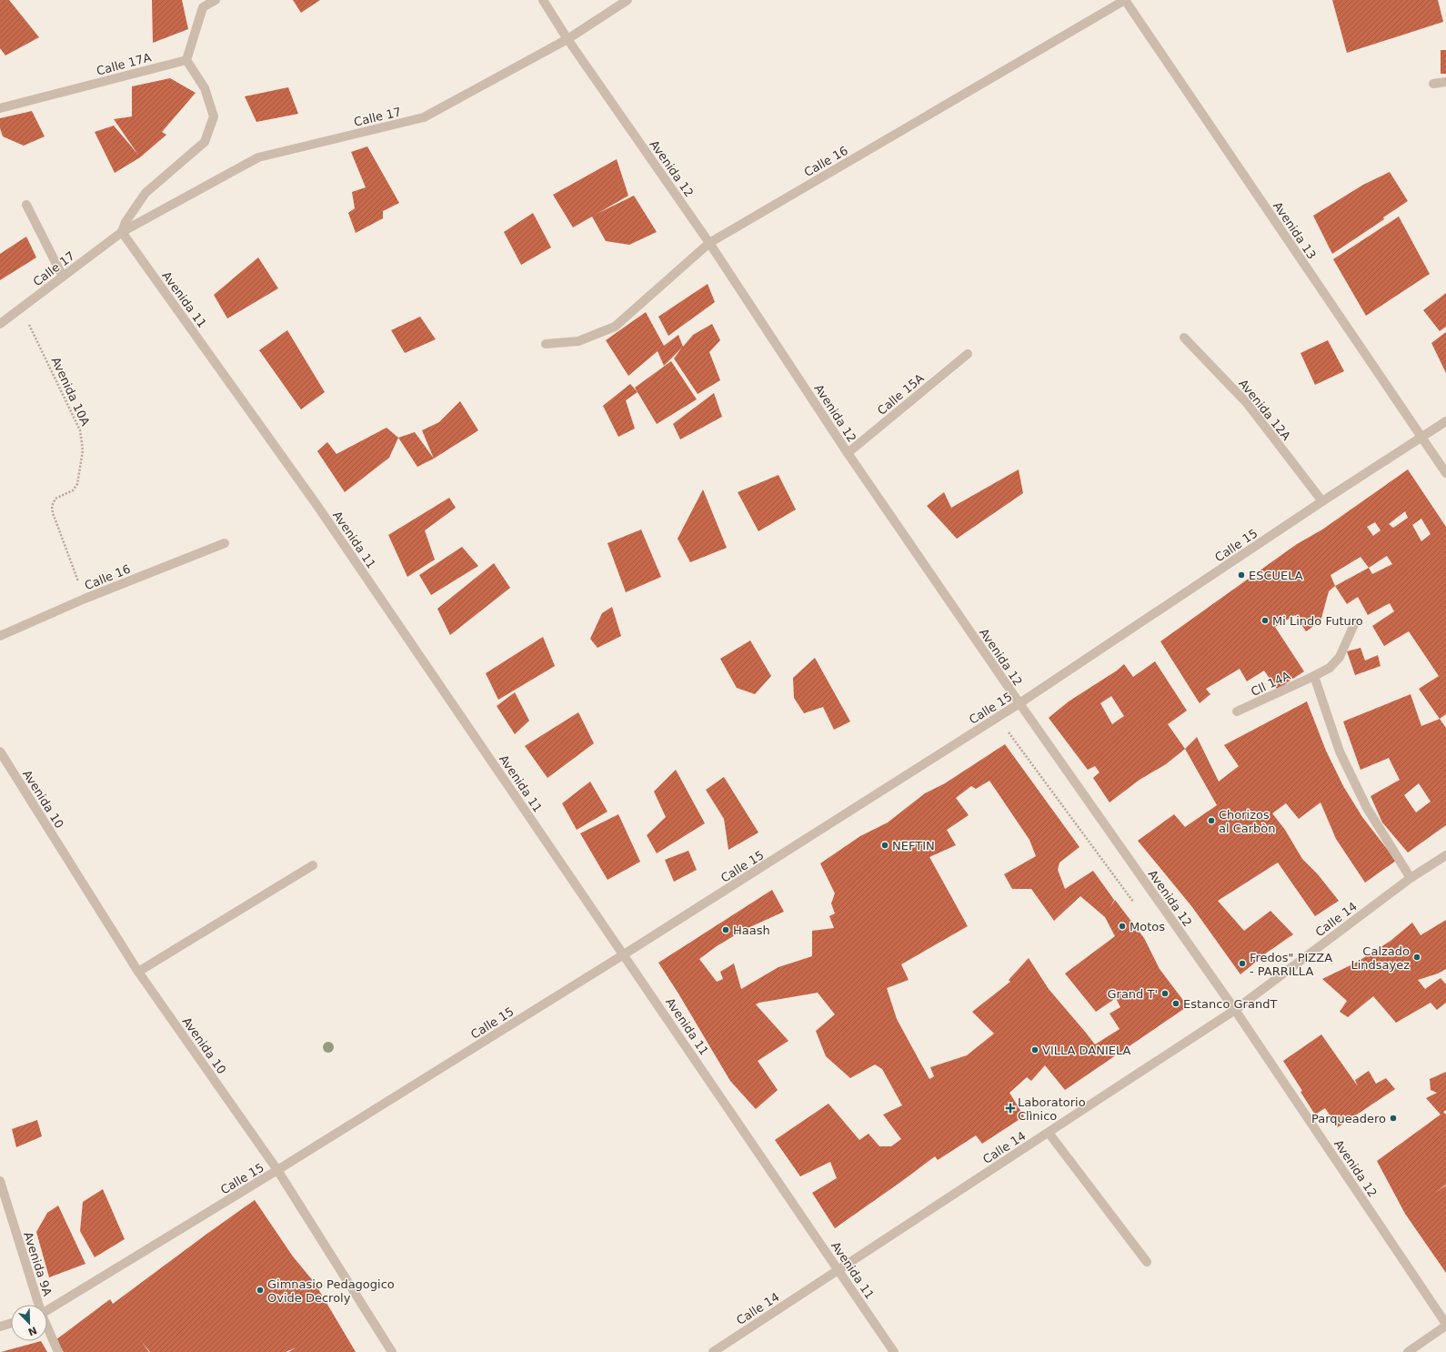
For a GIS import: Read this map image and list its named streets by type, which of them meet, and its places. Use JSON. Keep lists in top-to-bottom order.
{
  "streets": {
    "street": [
      "Calle 17A",
      "Calle 17",
      "Calle 16",
      "Avenida 12",
      "Avenida 13",
      "Avenida 11",
      "Calle 15A",
      "Avenida 12A",
      "Calle 15",
      "Cll 14A",
      "Avenida 10",
      "Calle 14",
      "Avenida 9A"
    ],
    "path": ["Avenida 10A"]
  },
  "crossings": [
    ["Calle 17A", "Calle 17"],
    ["Calle 17", "Avenida 12"],
    ["Calle 17", "Avenida 11"],
    ["Calle 17", "Avenida 10A"],
    ["Calle 16", "Avenida 12"],
    ["Calle 16", "Avenida 13"],
    ["Calle 16", "Avenida 10A"],
    ["Avenida 12", "Calle 15A"],
    ["Avenida 12", "Calle 15"],
    ["Avenida 12", "Calle 14"],
    ["Avenida 13", "Calle 15"],
    ["Avenida 11", "Calle 15"],
    ["Avenida 11", "Calle 14"],
    ["Avenida 12A", "Calle 15"],
    ["Calle 15", "Avenida 10"]
  ],
  "places": {
    "other": [
      "ESCUELA",
      "Mi Lindo Futuro",
      "Chorizos al Carbòn",
      "NEFTIN",
      "Motos",
      "Haash",
      "Calzado Lindsayez",
      "Fredos\" PIZZA - PARRILLA",
      "Grand T'",
      "Estanco GrandT",
      "VILLA DANIELA",
      "Parqueadero",
      "Gimnasio Pedagogico Ovide Decroly"
    ],
    "health": ["Laboratorio Clìnico"]
  },
  "north": "bottom right"
}
